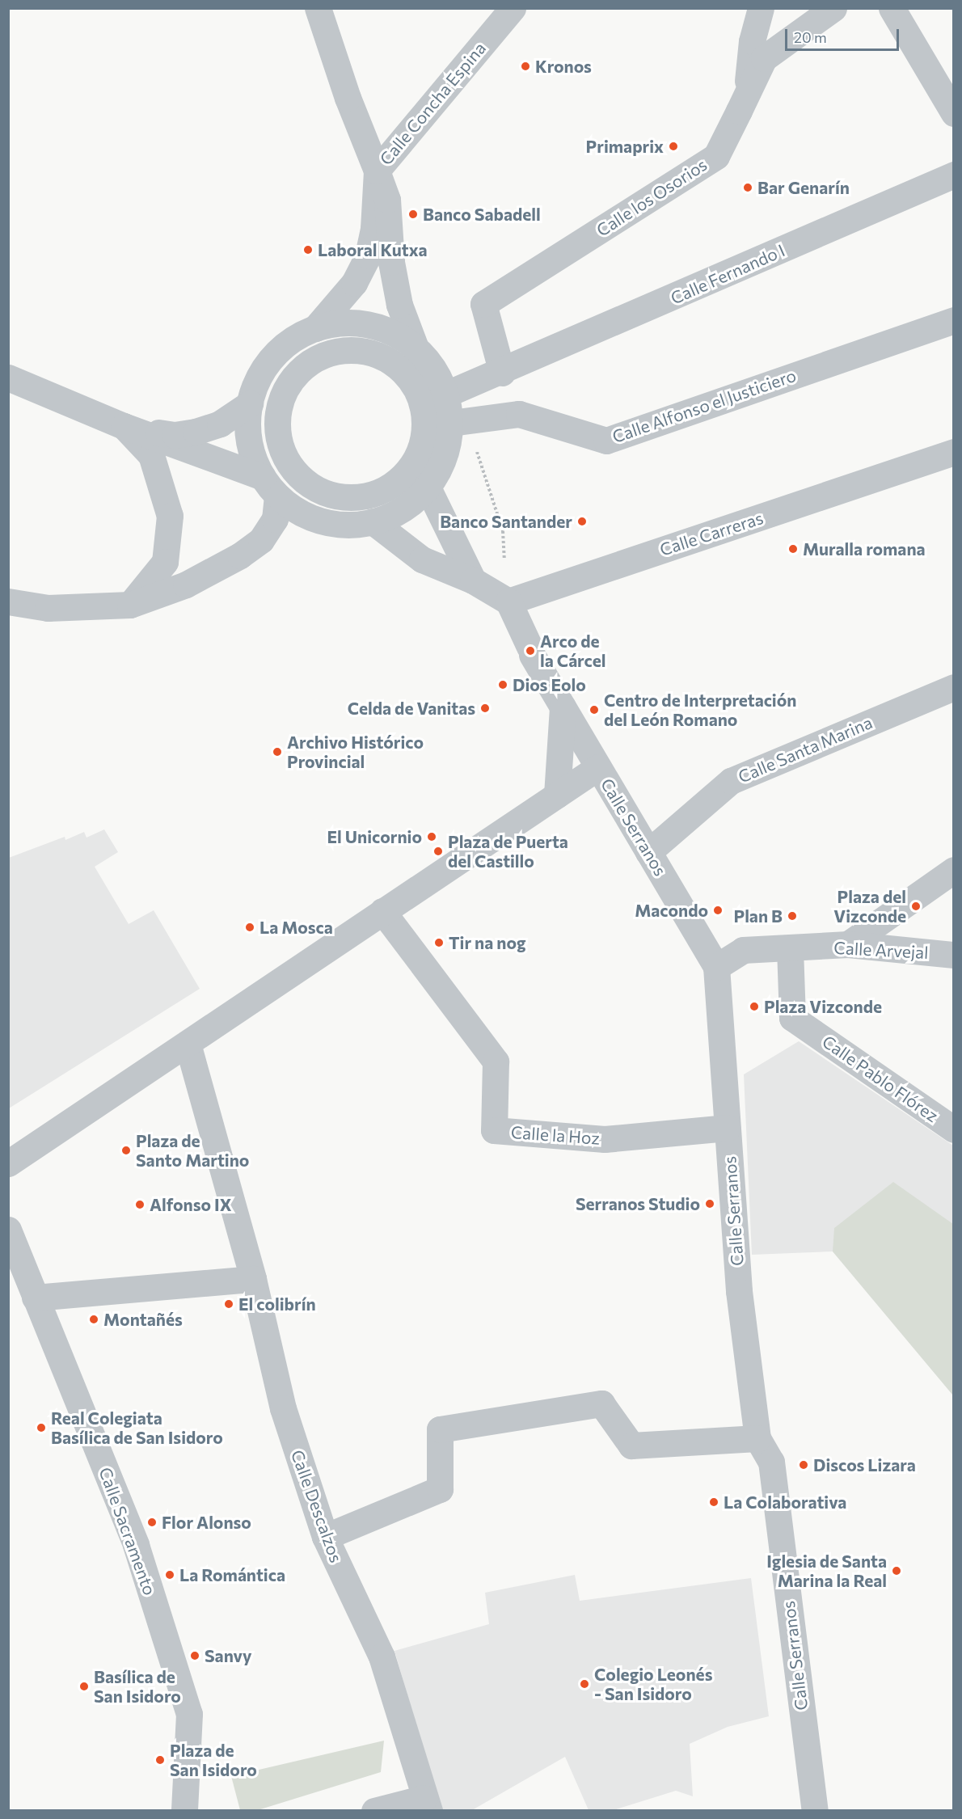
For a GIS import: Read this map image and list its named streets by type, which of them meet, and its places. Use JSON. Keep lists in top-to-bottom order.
{
  "streets": {
    "street": [
      "Calle Concha Espina",
      "Calle los Osorios",
      "Calle Fernando I",
      "Calle Alfonso el Justiciero",
      "Calle Carreras",
      "Calle Santa Marina",
      "Calle Serranos",
      "Calle Arvejal",
      "Calle Pablo Flórez",
      "Calle la Hoz",
      "Calle Descalzos",
      "Calle Sacramento"
    ]
  },
  "crossings": [
    ["Calle los Osorios", "Calle Fernando I"],
    ["Calle Carreras", "Calle Serranos"],
    ["Calle Santa Marina", "Calle Serranos"],
    ["Calle Serranos", "Calle Arvejal"],
    ["Calle Serranos", "Calle la Hoz"],
    ["Calle Arvejal", "Calle Pablo Flórez"]
  ],
  "places": [
    "Kronos",
    "Primaprix",
    "Bar Genarín",
    "Banco Sabadell",
    "Laboral Kutxa",
    "Banco Santander",
    "Muralla romana",
    "Arco de la Cárcel",
    "Dios Eolo",
    "Celda de Vanitas",
    "Centro de Interpretación del León Romano",
    "Archivo Histórico Provincial",
    "El Unicornio",
    "Plaza de Puerta del Castillo",
    "Plaza del Vizconde",
    "Macondo",
    "Plan B",
    "La Mosca",
    "Tir na nog",
    "Plaza Vizconde",
    "Plaza de Santo Martino",
    "Serranos Studio",
    "Alfonso IX",
    "El colibrín",
    "Montañés",
    "Real Colegiata Basílica de San Isidoro",
    "Discos Lizara",
    "La Colaborativa",
    "Flor Alonso",
    "Iglesia de Santa Marina la Real",
    "La Romántica",
    "Sanvy",
    "Colegio Leonés - San Isidoro",
    "Basílica de San Isidoro",
    "Plaza de San Isidoro"
  ],
  "scale_bar": "20 m"
}
